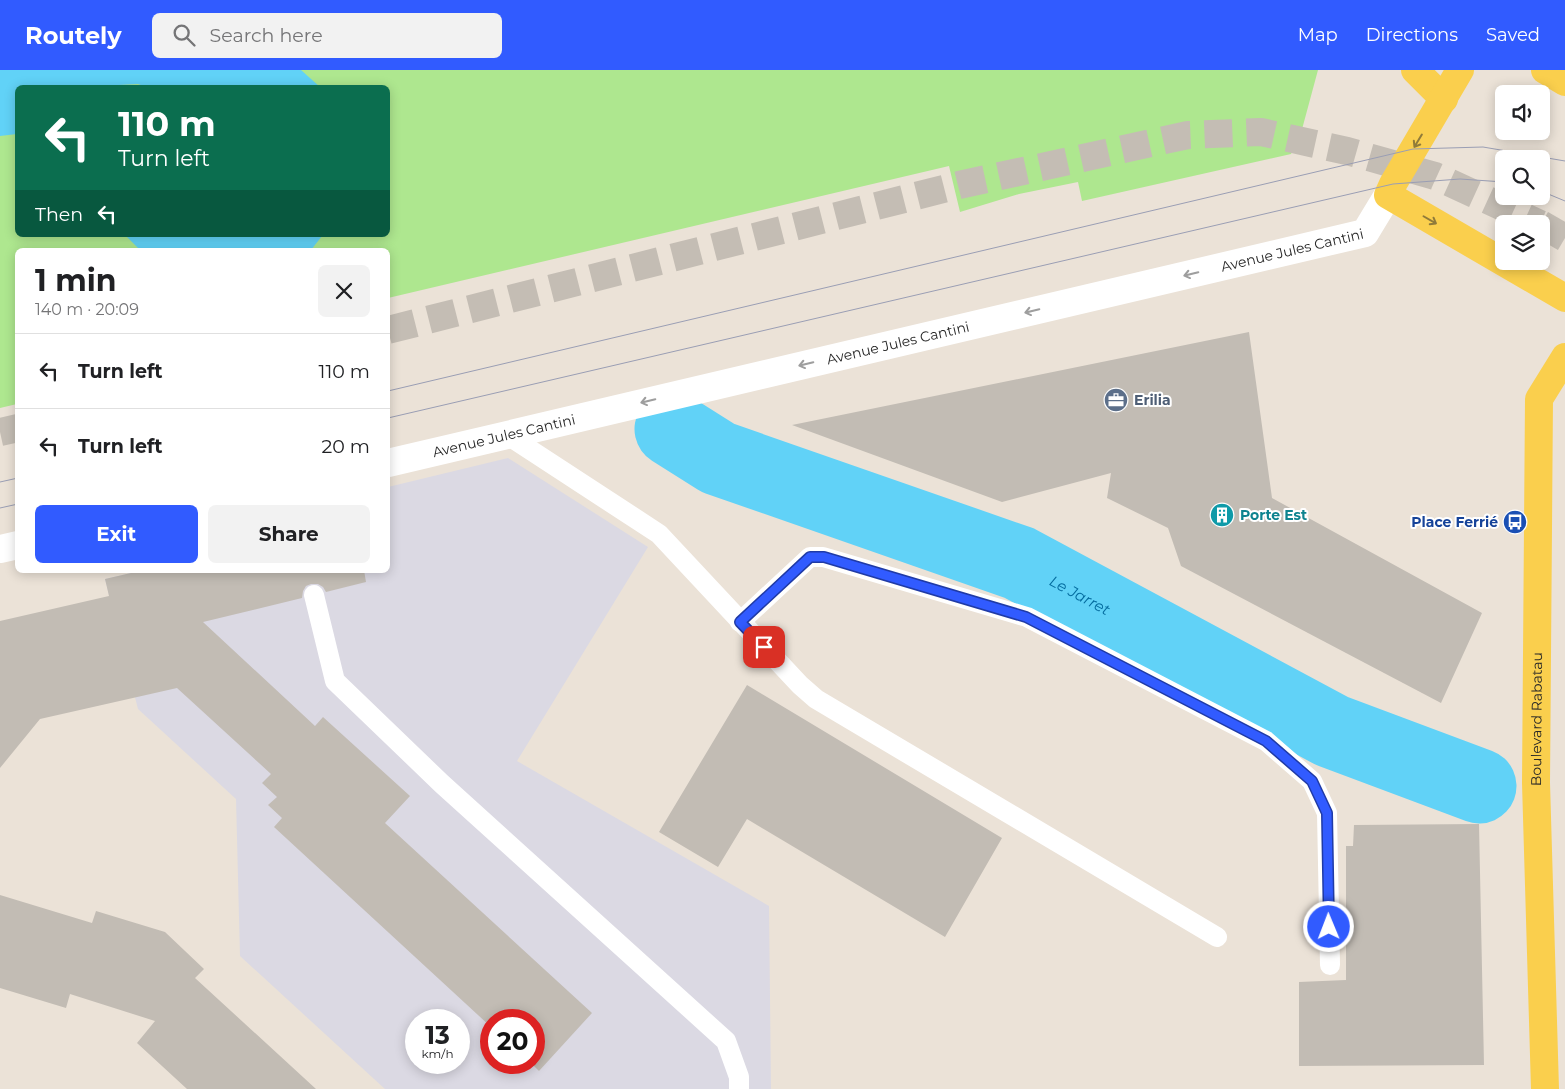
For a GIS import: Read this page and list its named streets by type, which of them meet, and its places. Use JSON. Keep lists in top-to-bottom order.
{
  "streets": {
    "main road": ["Avenue Jules Cantini", "Boulevard Rabatau"]
  },
  "one_way": ["Avenue Jules Cantini"],
  "water": ["Le Jarret"],
  "places": {
    "office": ["Erilia"],
    "building": ["Porte Est"],
    "bus stop": ["Place Ferrié"]
  },
  "page": {
    "header": "Routely",
    "search": "Search here",
    "nav": ["Map", "Directions", "Saved"],
    "turn": ["110 m", "Turn left"],
    "then": "Then",
    "heading": ["1 min", "140 m · 20:09"],
    "list": [
      {
        "name": "Turn left",
        "value": "110 m"
      },
      {
        "name": "Turn left",
        "value": "20 m"
      }
    ],
    "buttons": ["Exit", "Share"],
    "speed": "13 km/h",
    "limit": "20"
  }
}
